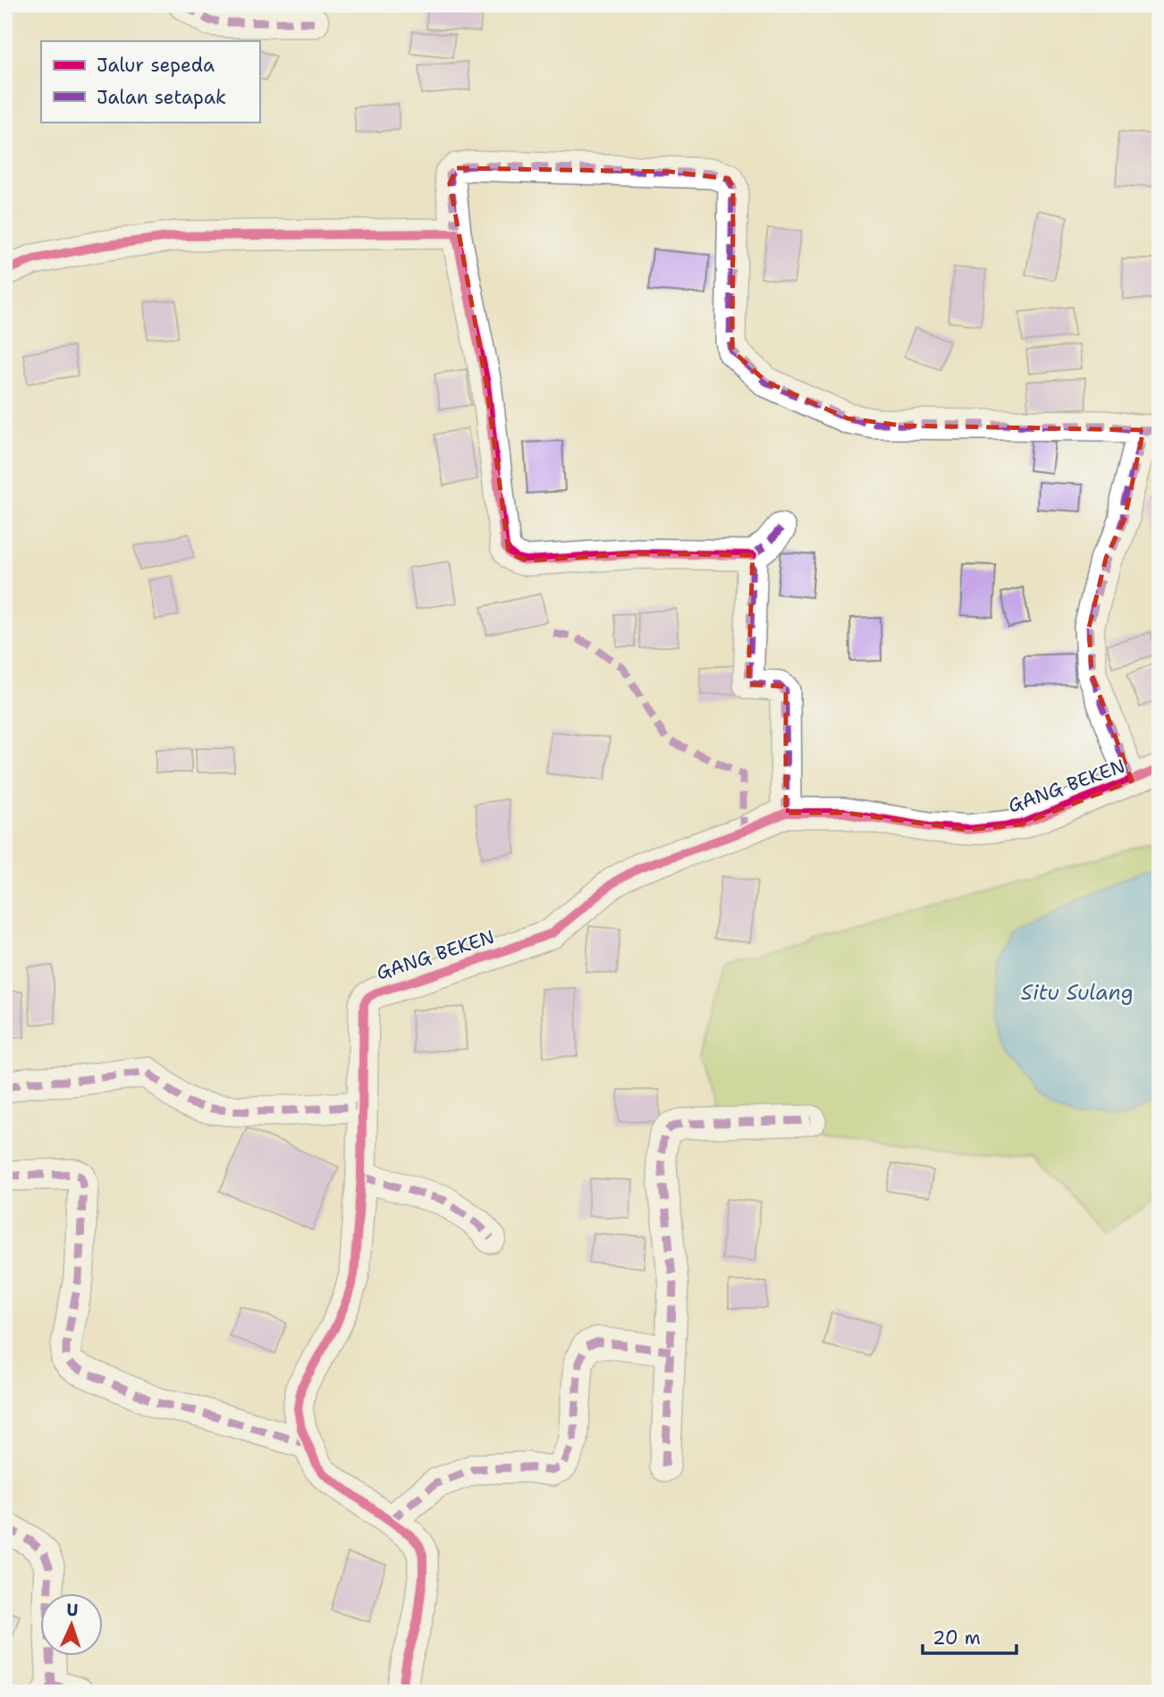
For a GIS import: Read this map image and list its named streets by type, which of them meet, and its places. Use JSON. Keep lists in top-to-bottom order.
{
  "streets": {
    "street": ["GANG BEKEN"]
  },
  "water": ["Situ Sulang"],
  "legend": ["Jalur sepeda", "Jalan setapak"],
  "scale_bar": "20 m",
  "north": "top"
}
